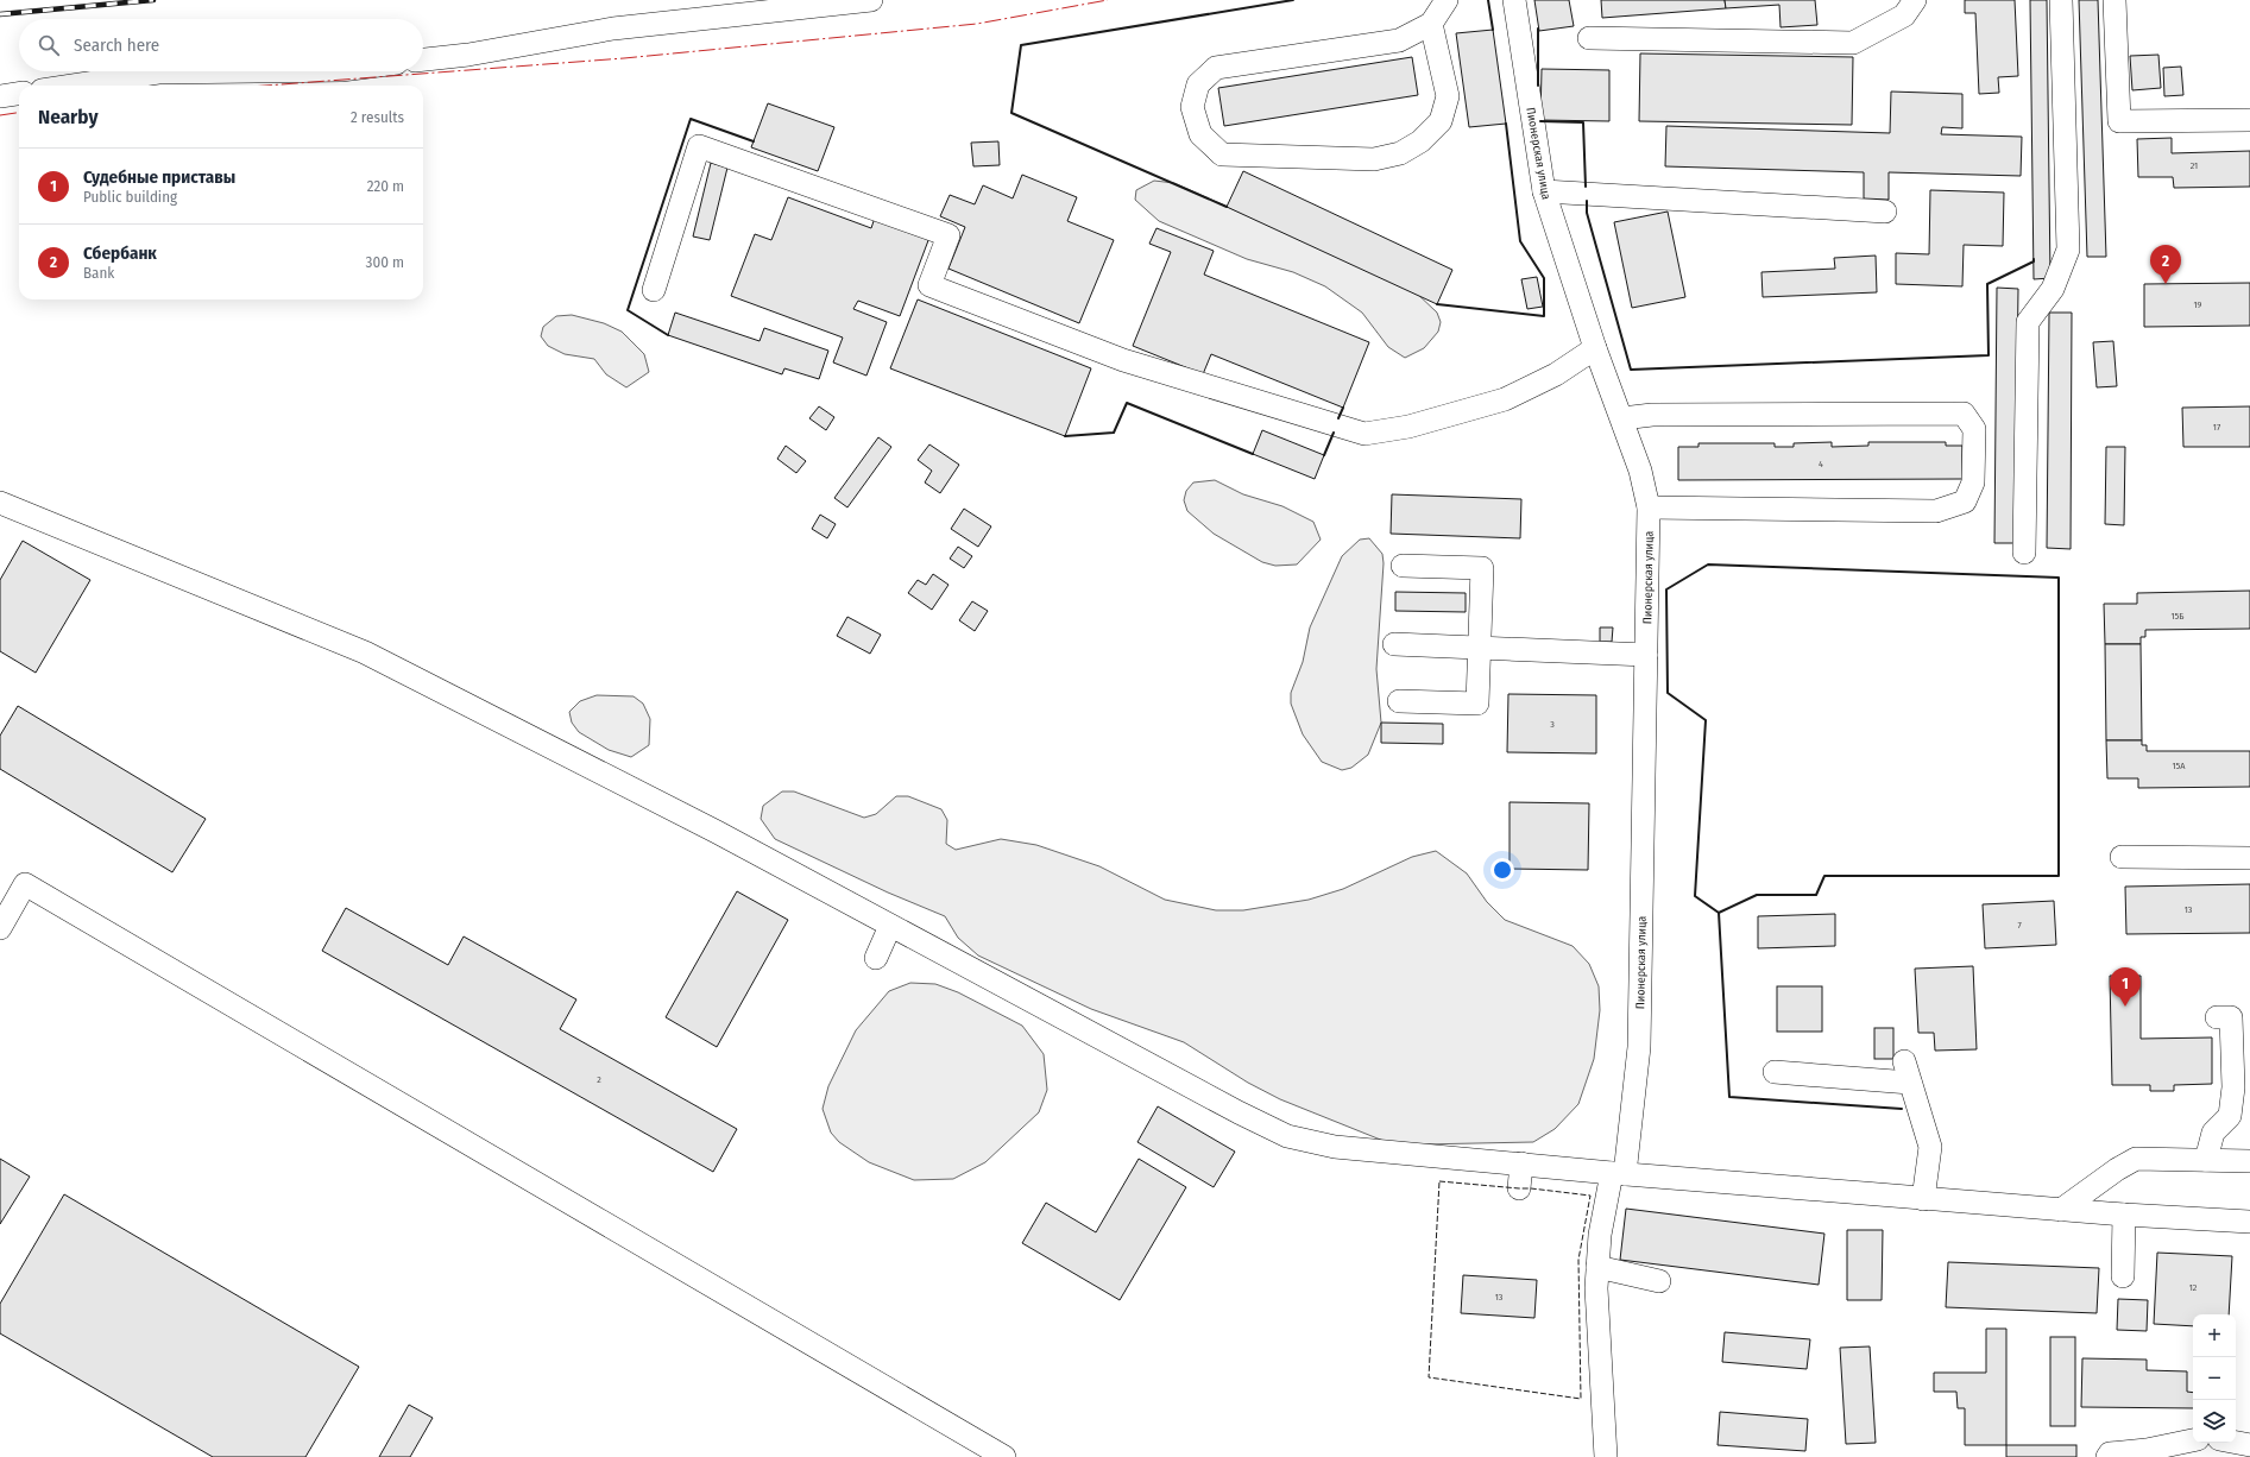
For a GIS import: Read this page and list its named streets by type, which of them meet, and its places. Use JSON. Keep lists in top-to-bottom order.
{
  "streets": {
    "street": ["Пионерская улица"]
  },
  "house_numbers": [
    "21",
    "19",
    "17",
    "4",
    "15Б",
    "3",
    "15А",
    "13",
    "7",
    "2",
    "12",
    "13"
  ],
  "page": {
    "search": "Search here",
    "heading": ["Nearby", "2 results"],
    "list": [
      {
        "mark": "1",
        "name": "Судебные приставы",
        "note": "Public building",
        "value": "220 m"
      },
      {
        "mark": "2",
        "name": "Сбербанк",
        "note": "Bank",
        "value": "300 m"
      }
    ],
    "pins": ["2", "1"],
    "map_buttons": ["+", "−"]
  }
}
